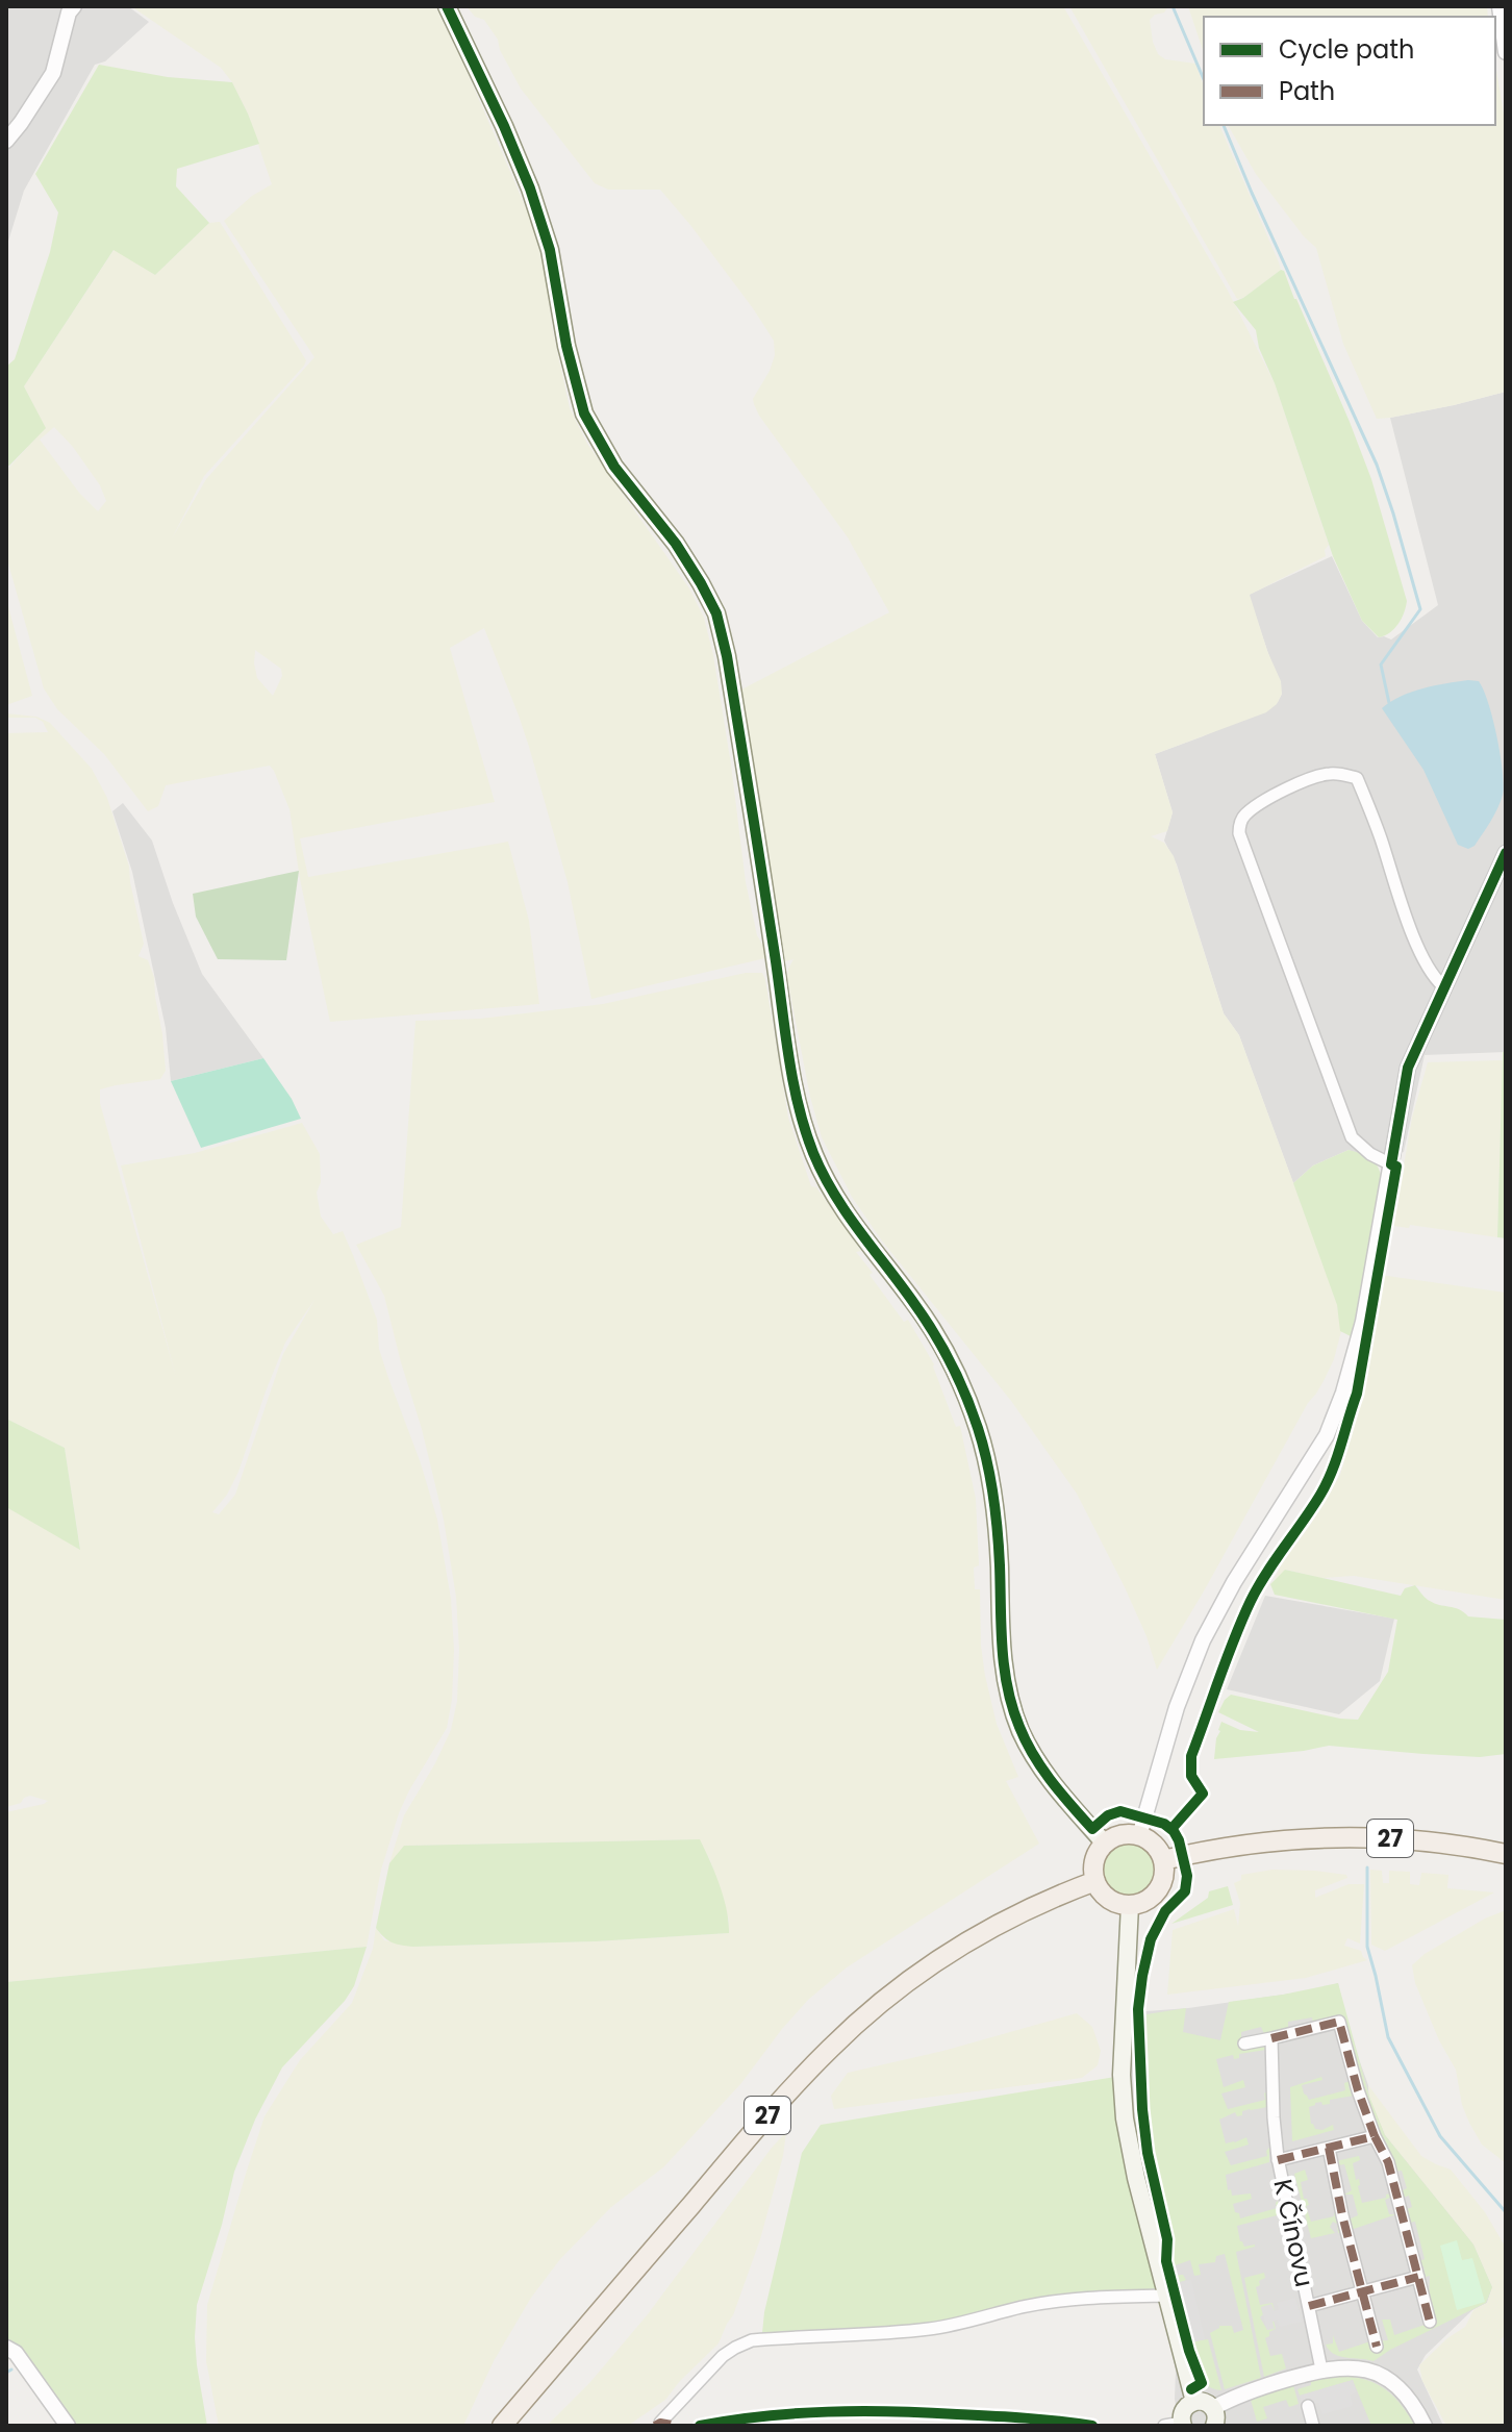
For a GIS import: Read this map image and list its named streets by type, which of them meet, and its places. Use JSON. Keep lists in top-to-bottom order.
{
  "streets": {
    "main road": ["27"],
    "street": ["K Čínovu"]
  },
  "legend": ["Cycle path", "Path"]
}
